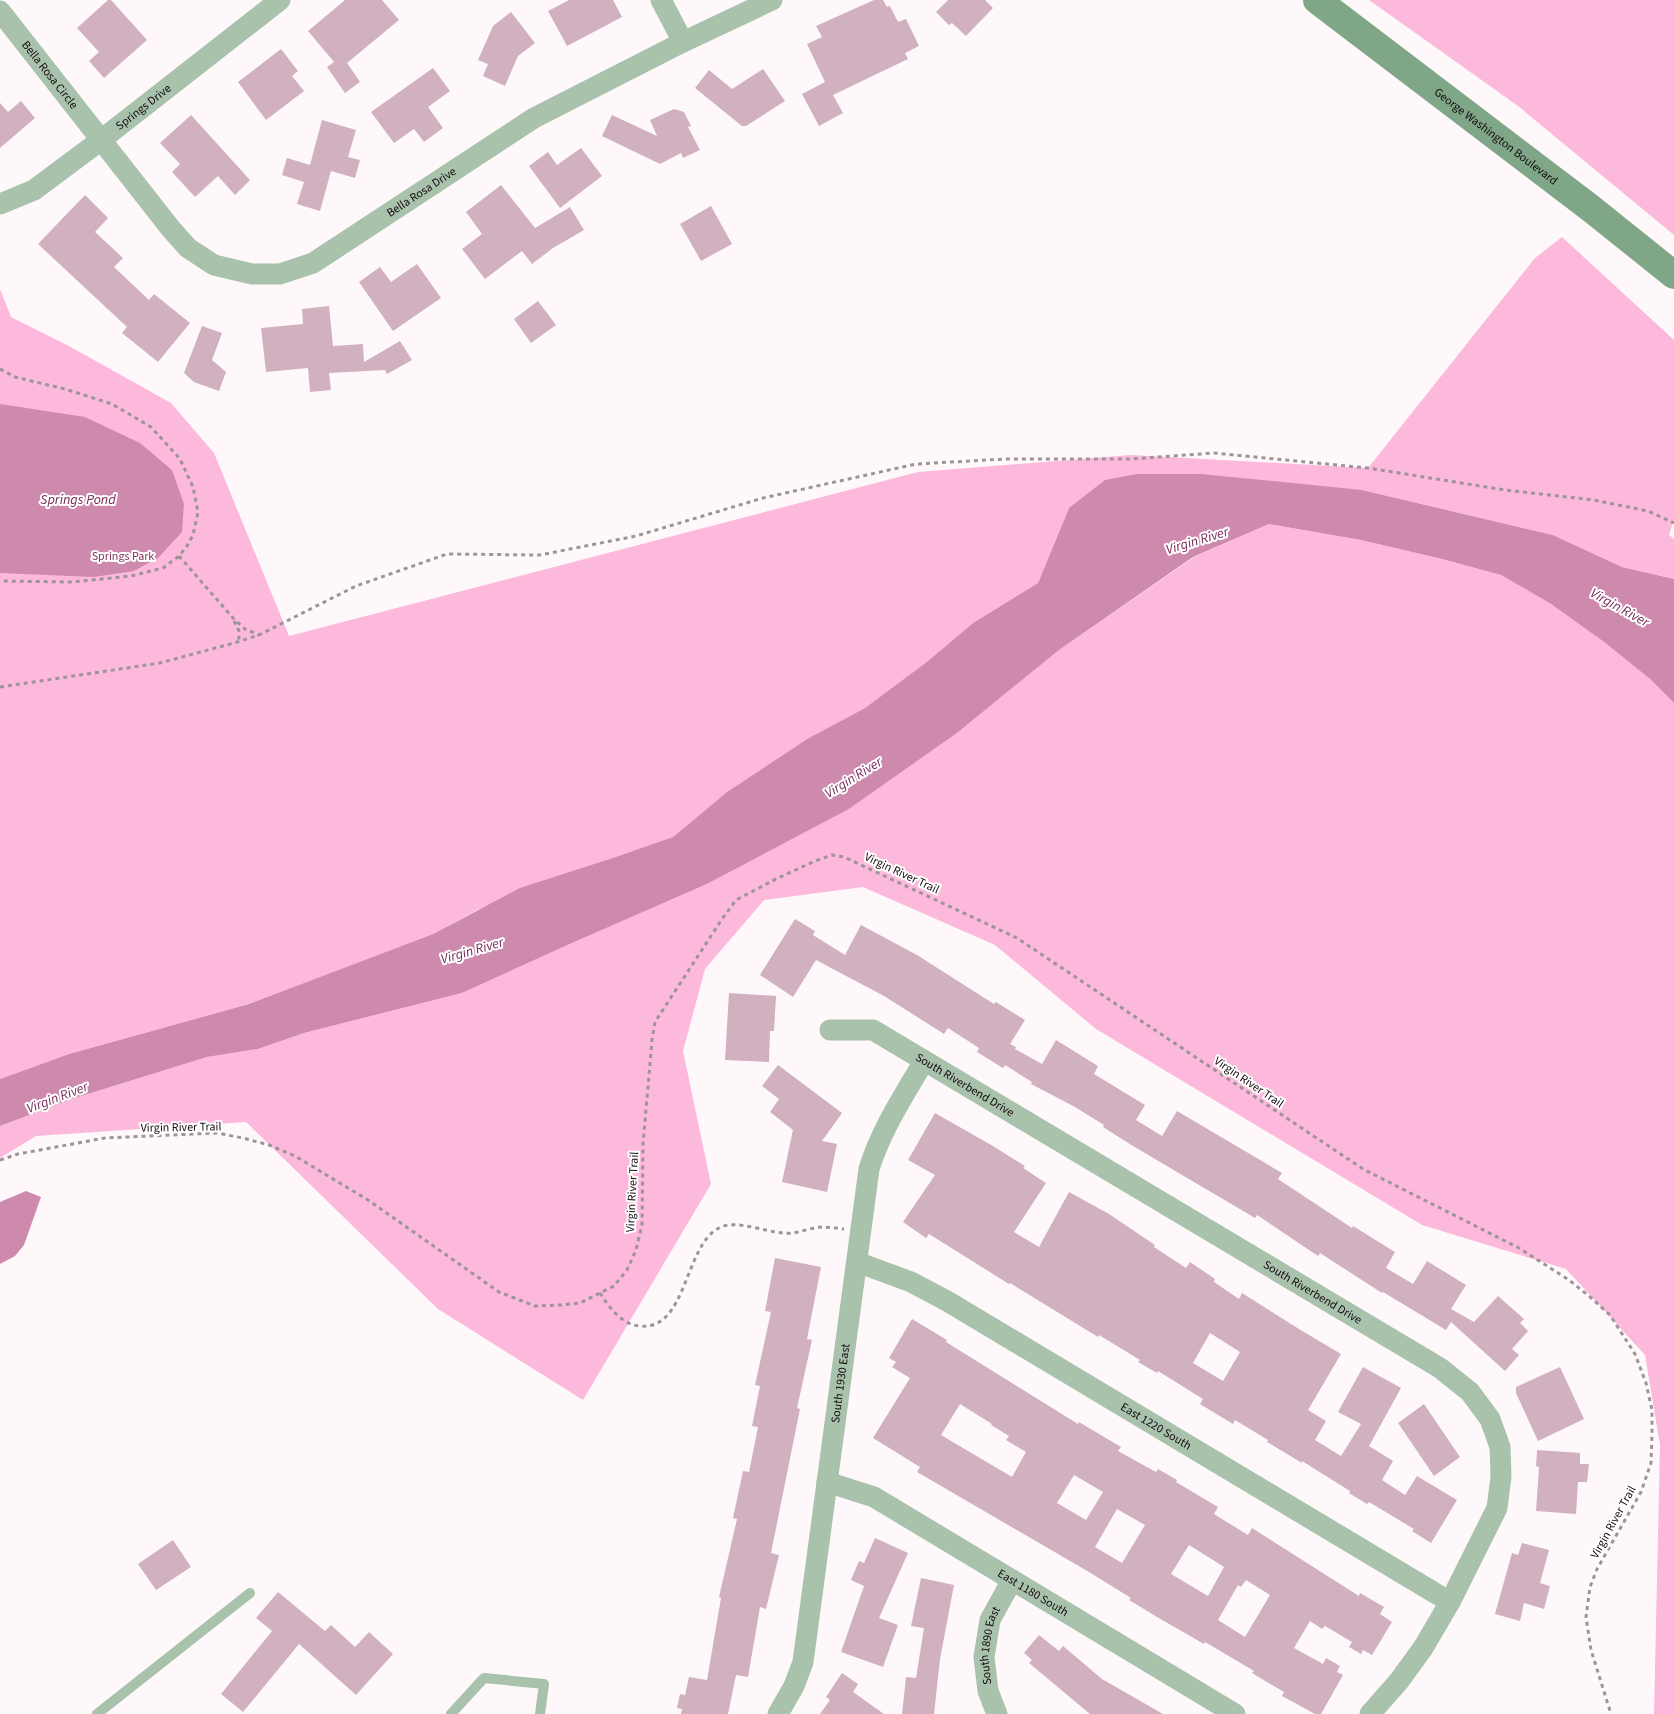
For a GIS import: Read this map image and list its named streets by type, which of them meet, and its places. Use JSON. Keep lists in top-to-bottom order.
{
  "streets": {
    "main road": ["George Washington Boulevard"],
    "street": [
      "Bella Rosa Circle",
      "Springs Drive",
      "Bella Rosa Drive",
      "South Riverbend Drive",
      "South 1930 East",
      "East 1220 South",
      "East 1180 South",
      "South 1890 East"
    ],
    "path": ["Virgin River Trail"]
  },
  "crossings": [
    ["Bella Rosa Circle", "Springs Drive"],
    ["Bella Rosa Circle", "Bella Rosa Drive"],
    ["Springs Drive", "Bella Rosa Drive"],
    ["South Riverbend Drive", "South 1930 East"],
    ["South Riverbend Drive", "East 1220 South"],
    ["South 1930 East", "East 1220 South"],
    ["South 1930 East", "East 1180 South"],
    ["East 1180 South", "South 1890 East"]
  ],
  "water": ["Springs Pond", "Virgin River"],
  "parks": ["Springs Park"]
}
